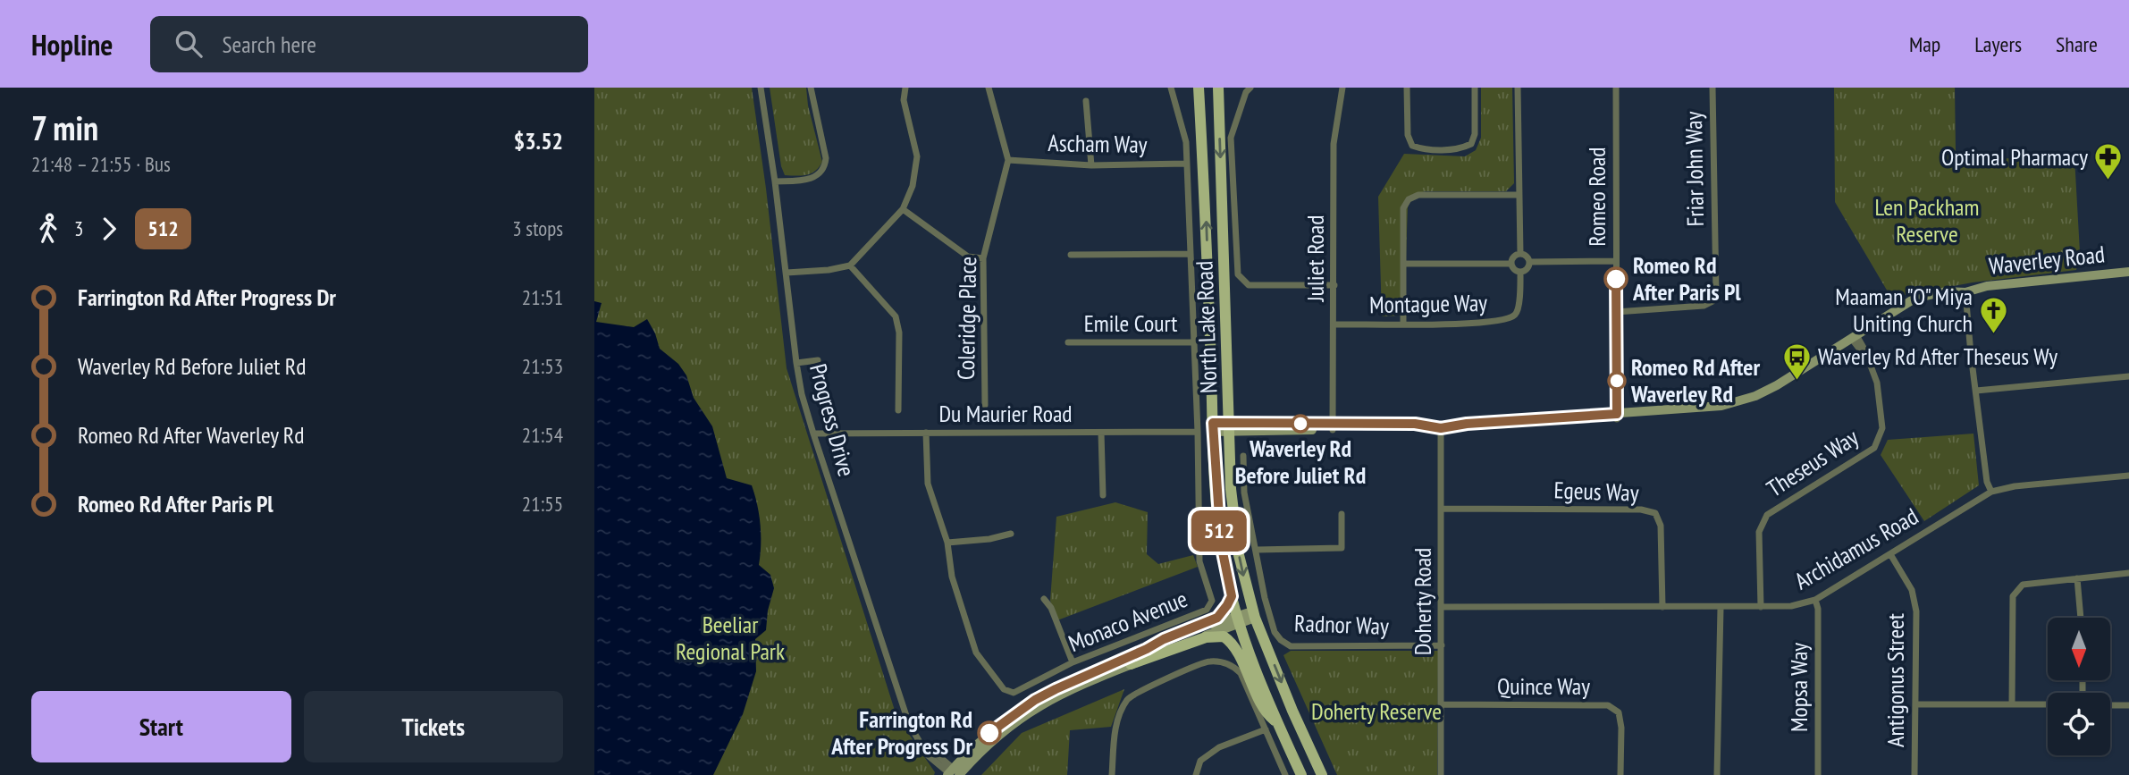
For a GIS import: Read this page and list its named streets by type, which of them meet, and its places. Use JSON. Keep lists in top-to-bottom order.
{
  "streets": {
    "main road": ["North Lake Road"],
    "street": [
      "Ascham Way",
      "Friar John Way",
      "Romeo Road",
      "Juliet Road",
      "Waverley Road",
      "Montague Way",
      "Coleridge Place",
      "Emile Court",
      "Du Maurier Road",
      "Progress Drive",
      "Theseus Way",
      "Egeus Way",
      "Archidamus Road",
      "Doherty Road",
      "Monaco Avenue",
      "Radnor Way",
      "Antigonus Street",
      "Quince Way",
      "Mopsa Way"
    ]
  },
  "crossings": [
    ["Ascham Way", "Coleridge Place"],
    ["Ascham Way", "Monaco Avenue"],
    ["Friar John Way", "Romeo Road"],
    ["Romeo Road", "Waverley Road"],
    ["Juliet Road", "Waverley Road"],
    ["Juliet Road", "Montague Way"],
    ["Waverley Road", "North Lake Road"],
    ["Waverley Road", "Theseus Way"],
    ["Waverley Road", "Doherty Road"],
    ["Emile Court", "Monaco Avenue"],
    ["Du Maurier Road", "Progress Drive"],
    ["Du Maurier Road", "Monaco Avenue"],
    ["Theseus Way", "Archidamus Road"],
    ["Egeus Way", "Archidamus Road"],
    ["Egeus Way", "Doherty Road"],
    ["Archidamus Road", "Doherty Road"],
    ["Archidamus Road", "Antigonus Street"],
    ["Archidamus Road", "Mopsa Way"],
    ["Doherty Road", "Radnor Way"],
    ["Doherty Road", "Quince Way"]
  ],
  "parks": ["Len Packham Reserve", "Beeliar Regional Park", "Doherty Reserve"],
  "places": {
    "pharmacy": ["Optimal Pharmacy"],
    "other": [
      "Romeo Rd After Paris Pl",
      "Romeo Rd After Waverley Rd",
      "Waverley Rd Before Juliet Rd",
      "Farrington Rd After Progress Dr"
    ],
    "church": ["Maaman \"O\" Miya Uniting Church"],
    "bus stop": ["Waverley Rd After Theseus Wy"]
  },
  "lines": ["bus line 512"],
  "north": "bottom",
  "page": {
    "header": "Hopline",
    "search": "Search here",
    "nav": ["Map", "Layers", "Share"],
    "heading": ["7 min", "21:48 – 21:55 · Bus", "$3.52"],
    "on_map": "512",
    "legs": ["3", "512", "3 stops"],
    "list": [
      {
        "name": "Farrington Rd After Progress Dr",
        "value": "21:51"
      },
      {
        "name": "Waverley Rd Before Juliet Rd",
        "value": "21:53"
      },
      {
        "name": "Romeo Rd After Waverley Rd",
        "value": "21:54"
      },
      {
        "name": "Romeo Rd After Paris Pl",
        "value": "21:55"
      }
    ],
    "buttons": ["Start", "Tickets"]
  }
}
